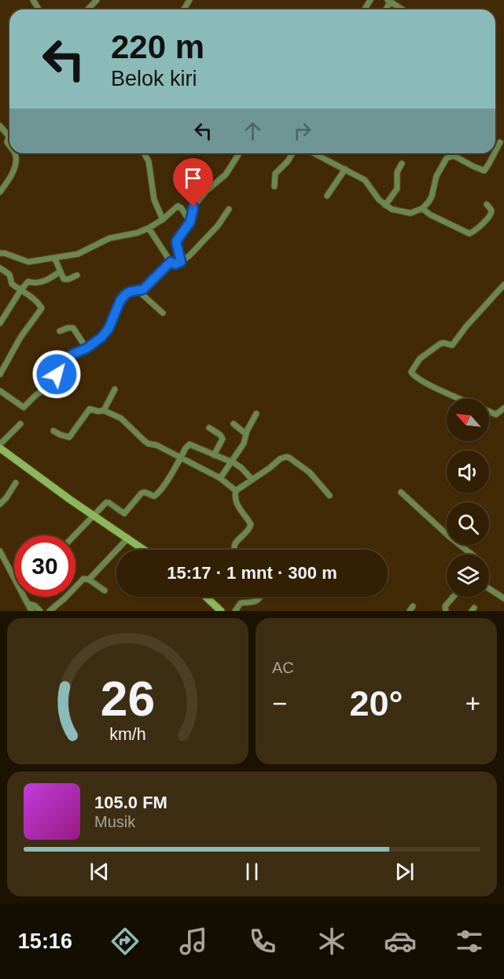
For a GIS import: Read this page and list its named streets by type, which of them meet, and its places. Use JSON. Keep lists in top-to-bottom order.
{
  "north": "top left",
  "page": {
    "turn": ["220 m", "Belok kiri"],
    "limit": "30",
    "trip": "15:17 · 1 mnt · 300 m",
    "tile": "AC",
    "heat": ["−", "20°", "+"],
    "song": ["105.0 FM", "Musik"],
    "tabs": "15:16",
    "gauge": ["26", "km/h"]
  }
}
